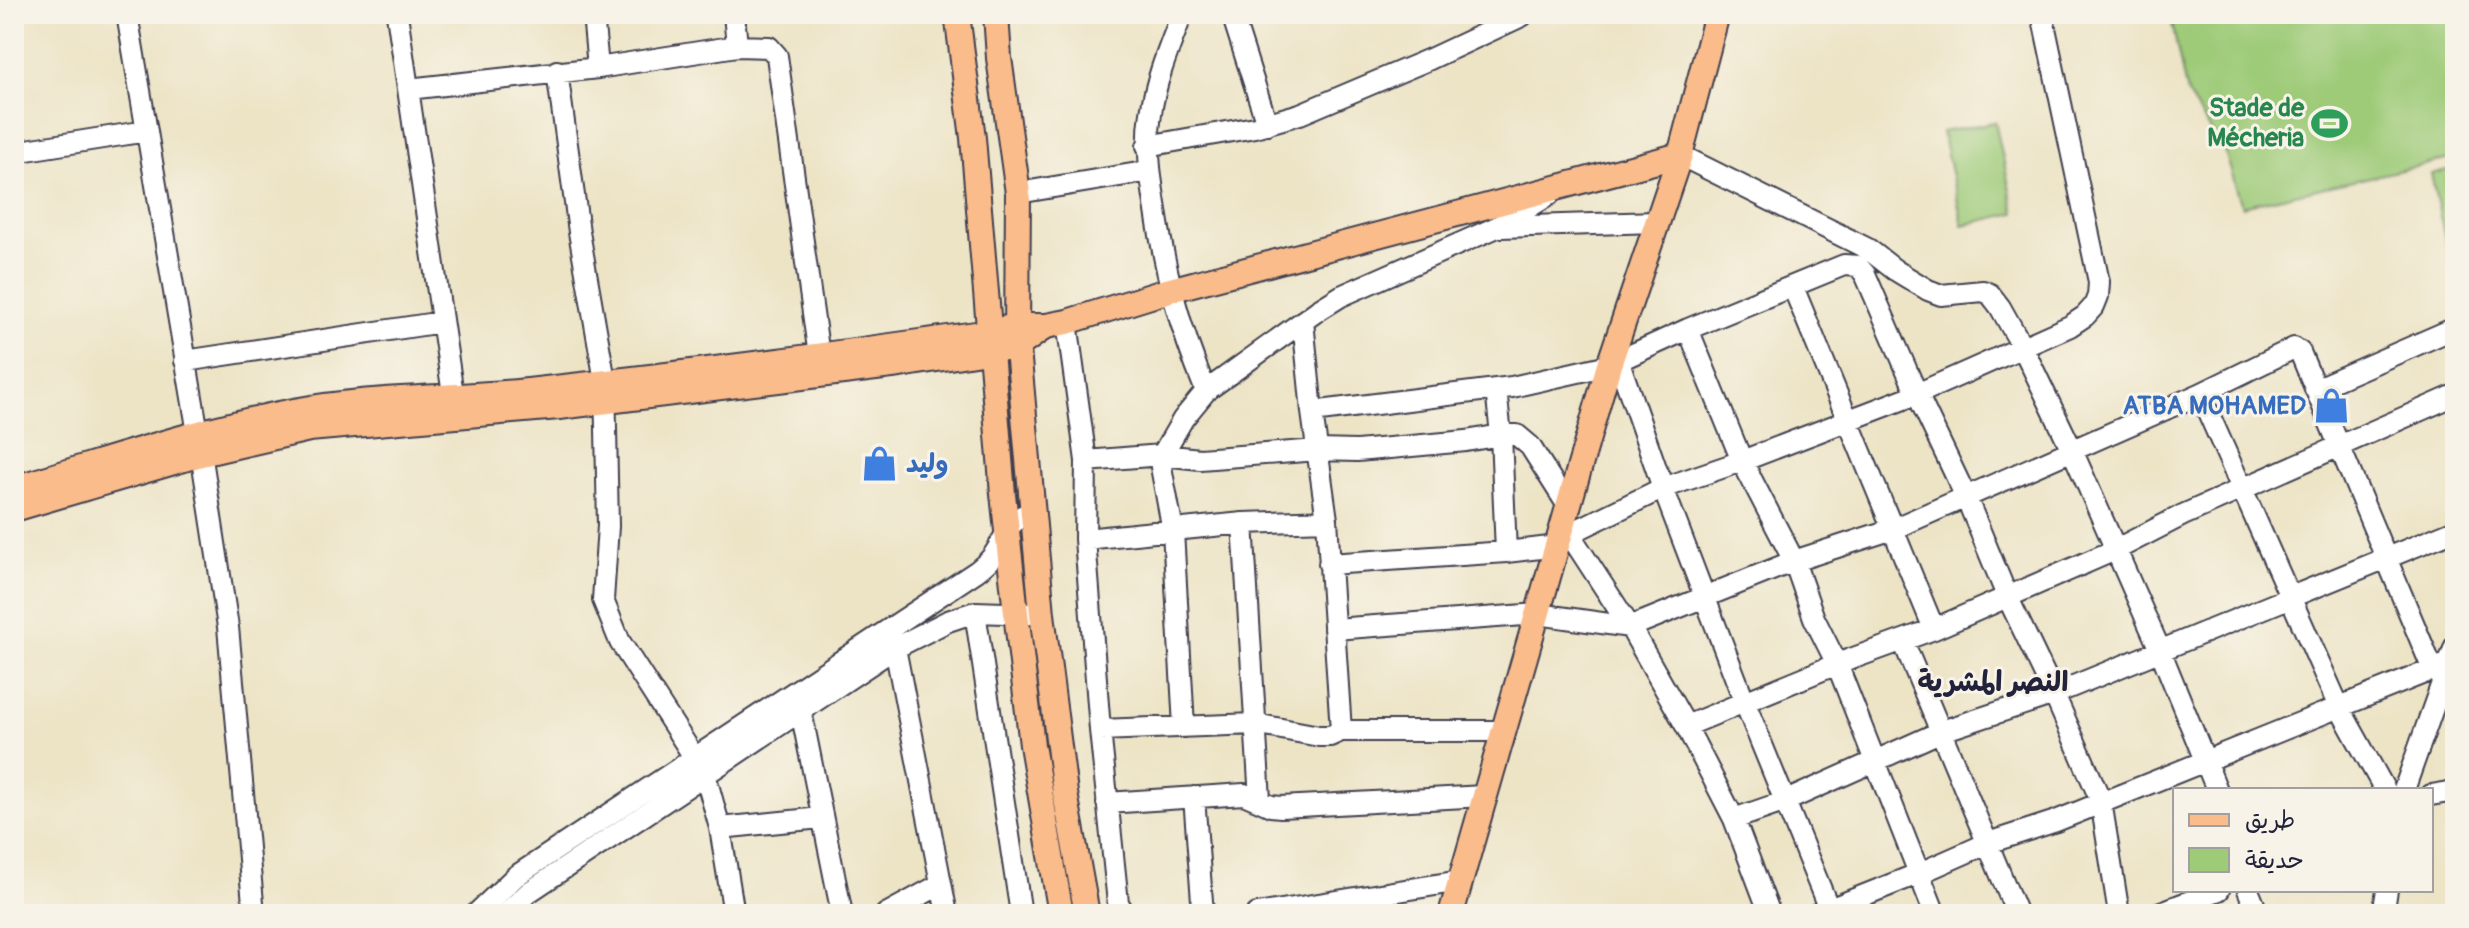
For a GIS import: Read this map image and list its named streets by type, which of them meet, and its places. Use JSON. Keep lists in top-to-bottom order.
{
  "districts": ["النصر المشرية"],
  "places": {
    "sports": ["Stade de Mécheria"],
    "shop": ["ATBA MOHAMED", "وليد"]
  },
  "legend": ["طريق", "حديقة"]
}
